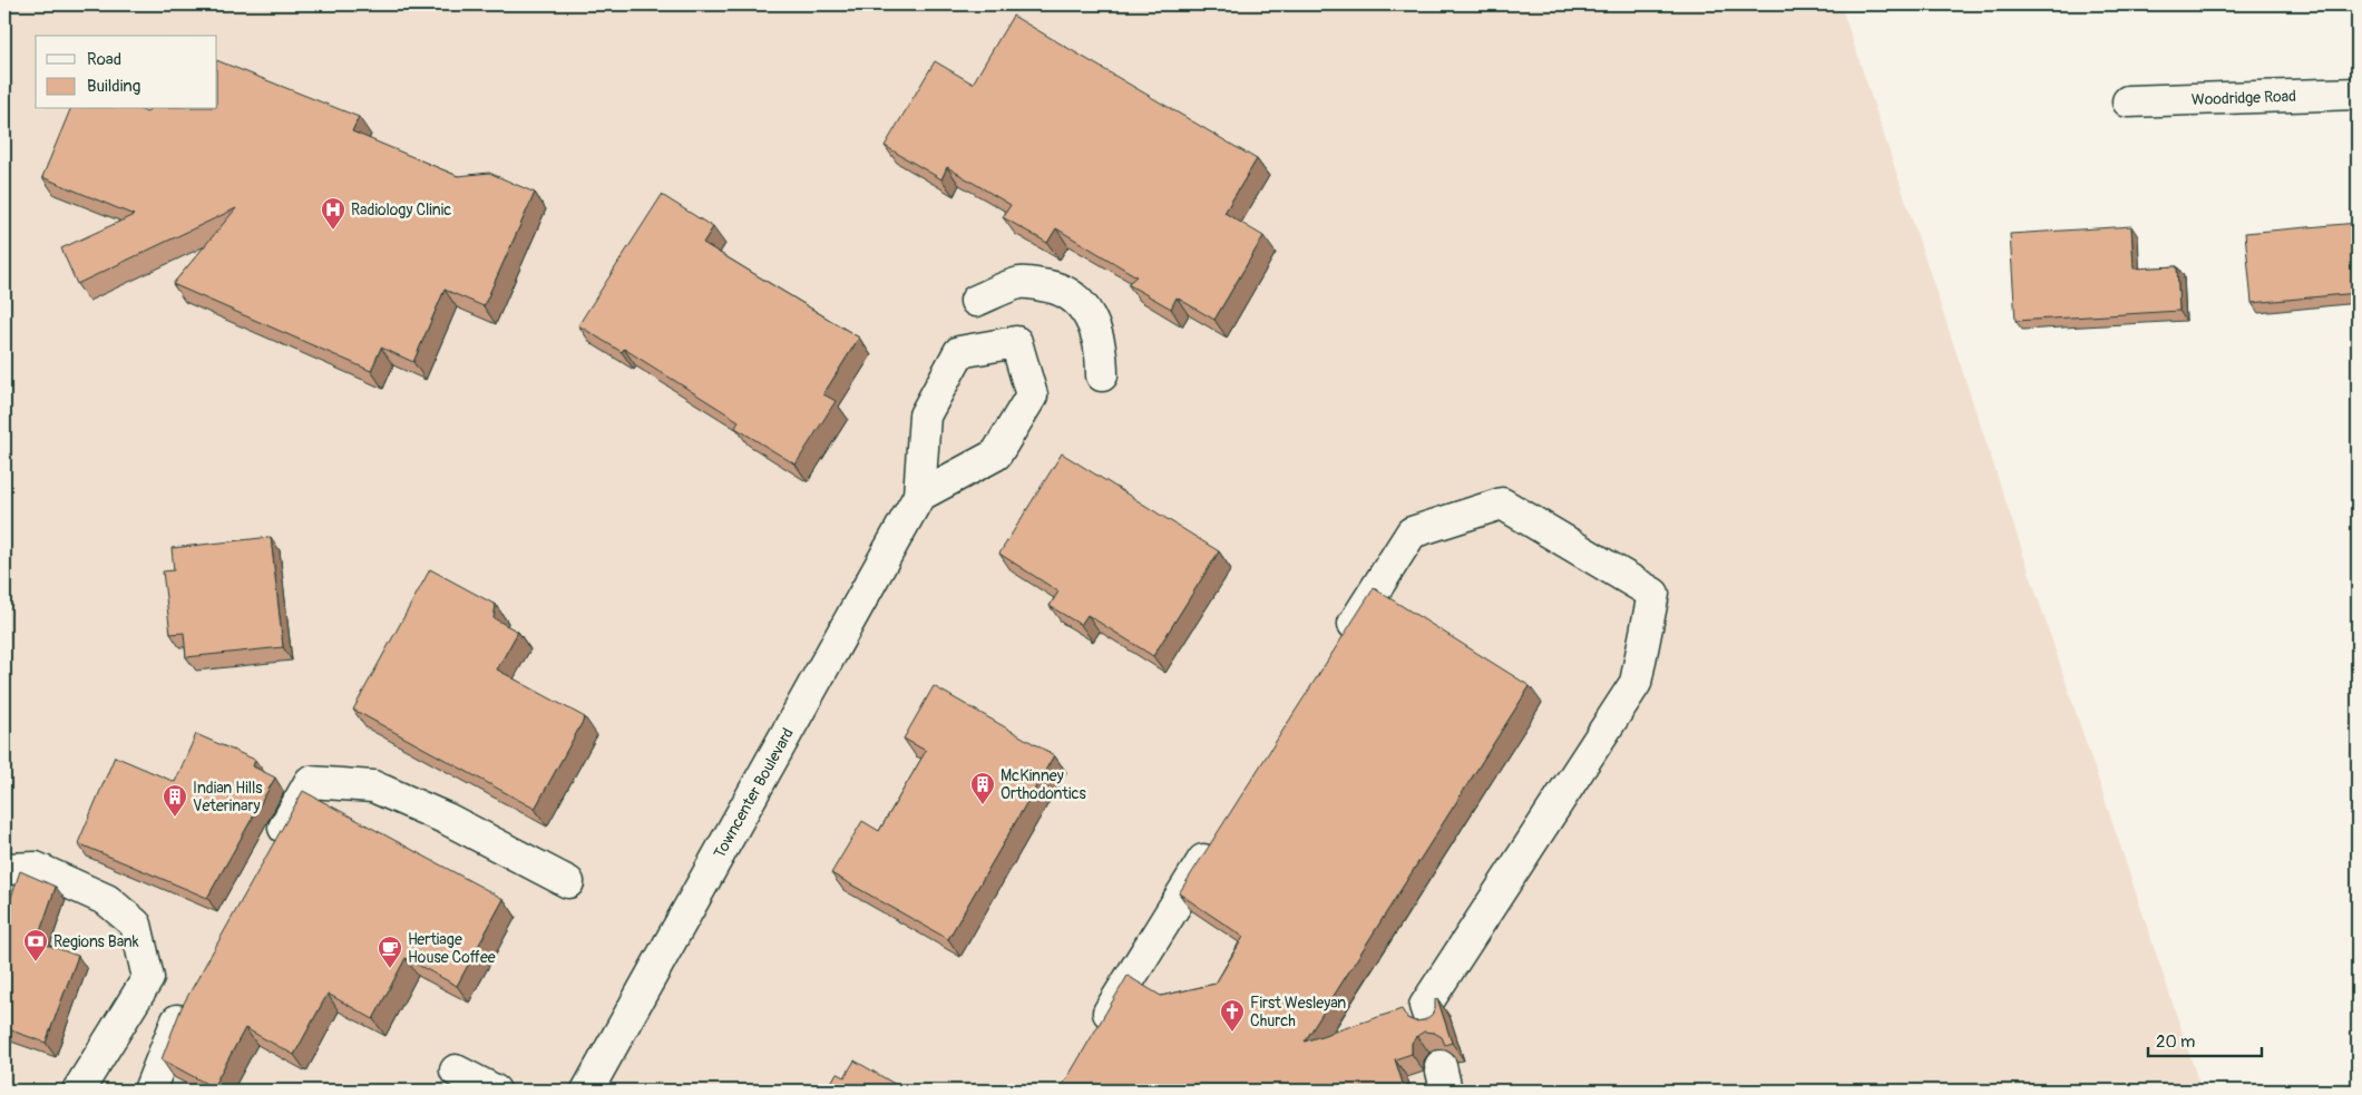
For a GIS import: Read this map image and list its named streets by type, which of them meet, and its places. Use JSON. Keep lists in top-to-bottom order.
{
  "streets": {
    "street": ["Woodridge Road", "Towncenter Boulevard"]
  },
  "places": {
    "hospital": ["Radiology Clinic"],
    "building": ["McKinney Orthodontics", "Indian Hills Veterinary"],
    "bank": ["Regions Bank"],
    "cafe": ["Hertiage House Coffee"],
    "church": ["First Wesleyan Church"]
  },
  "legend": ["Road", "Building"],
  "scale_bar": "20 m"
}
